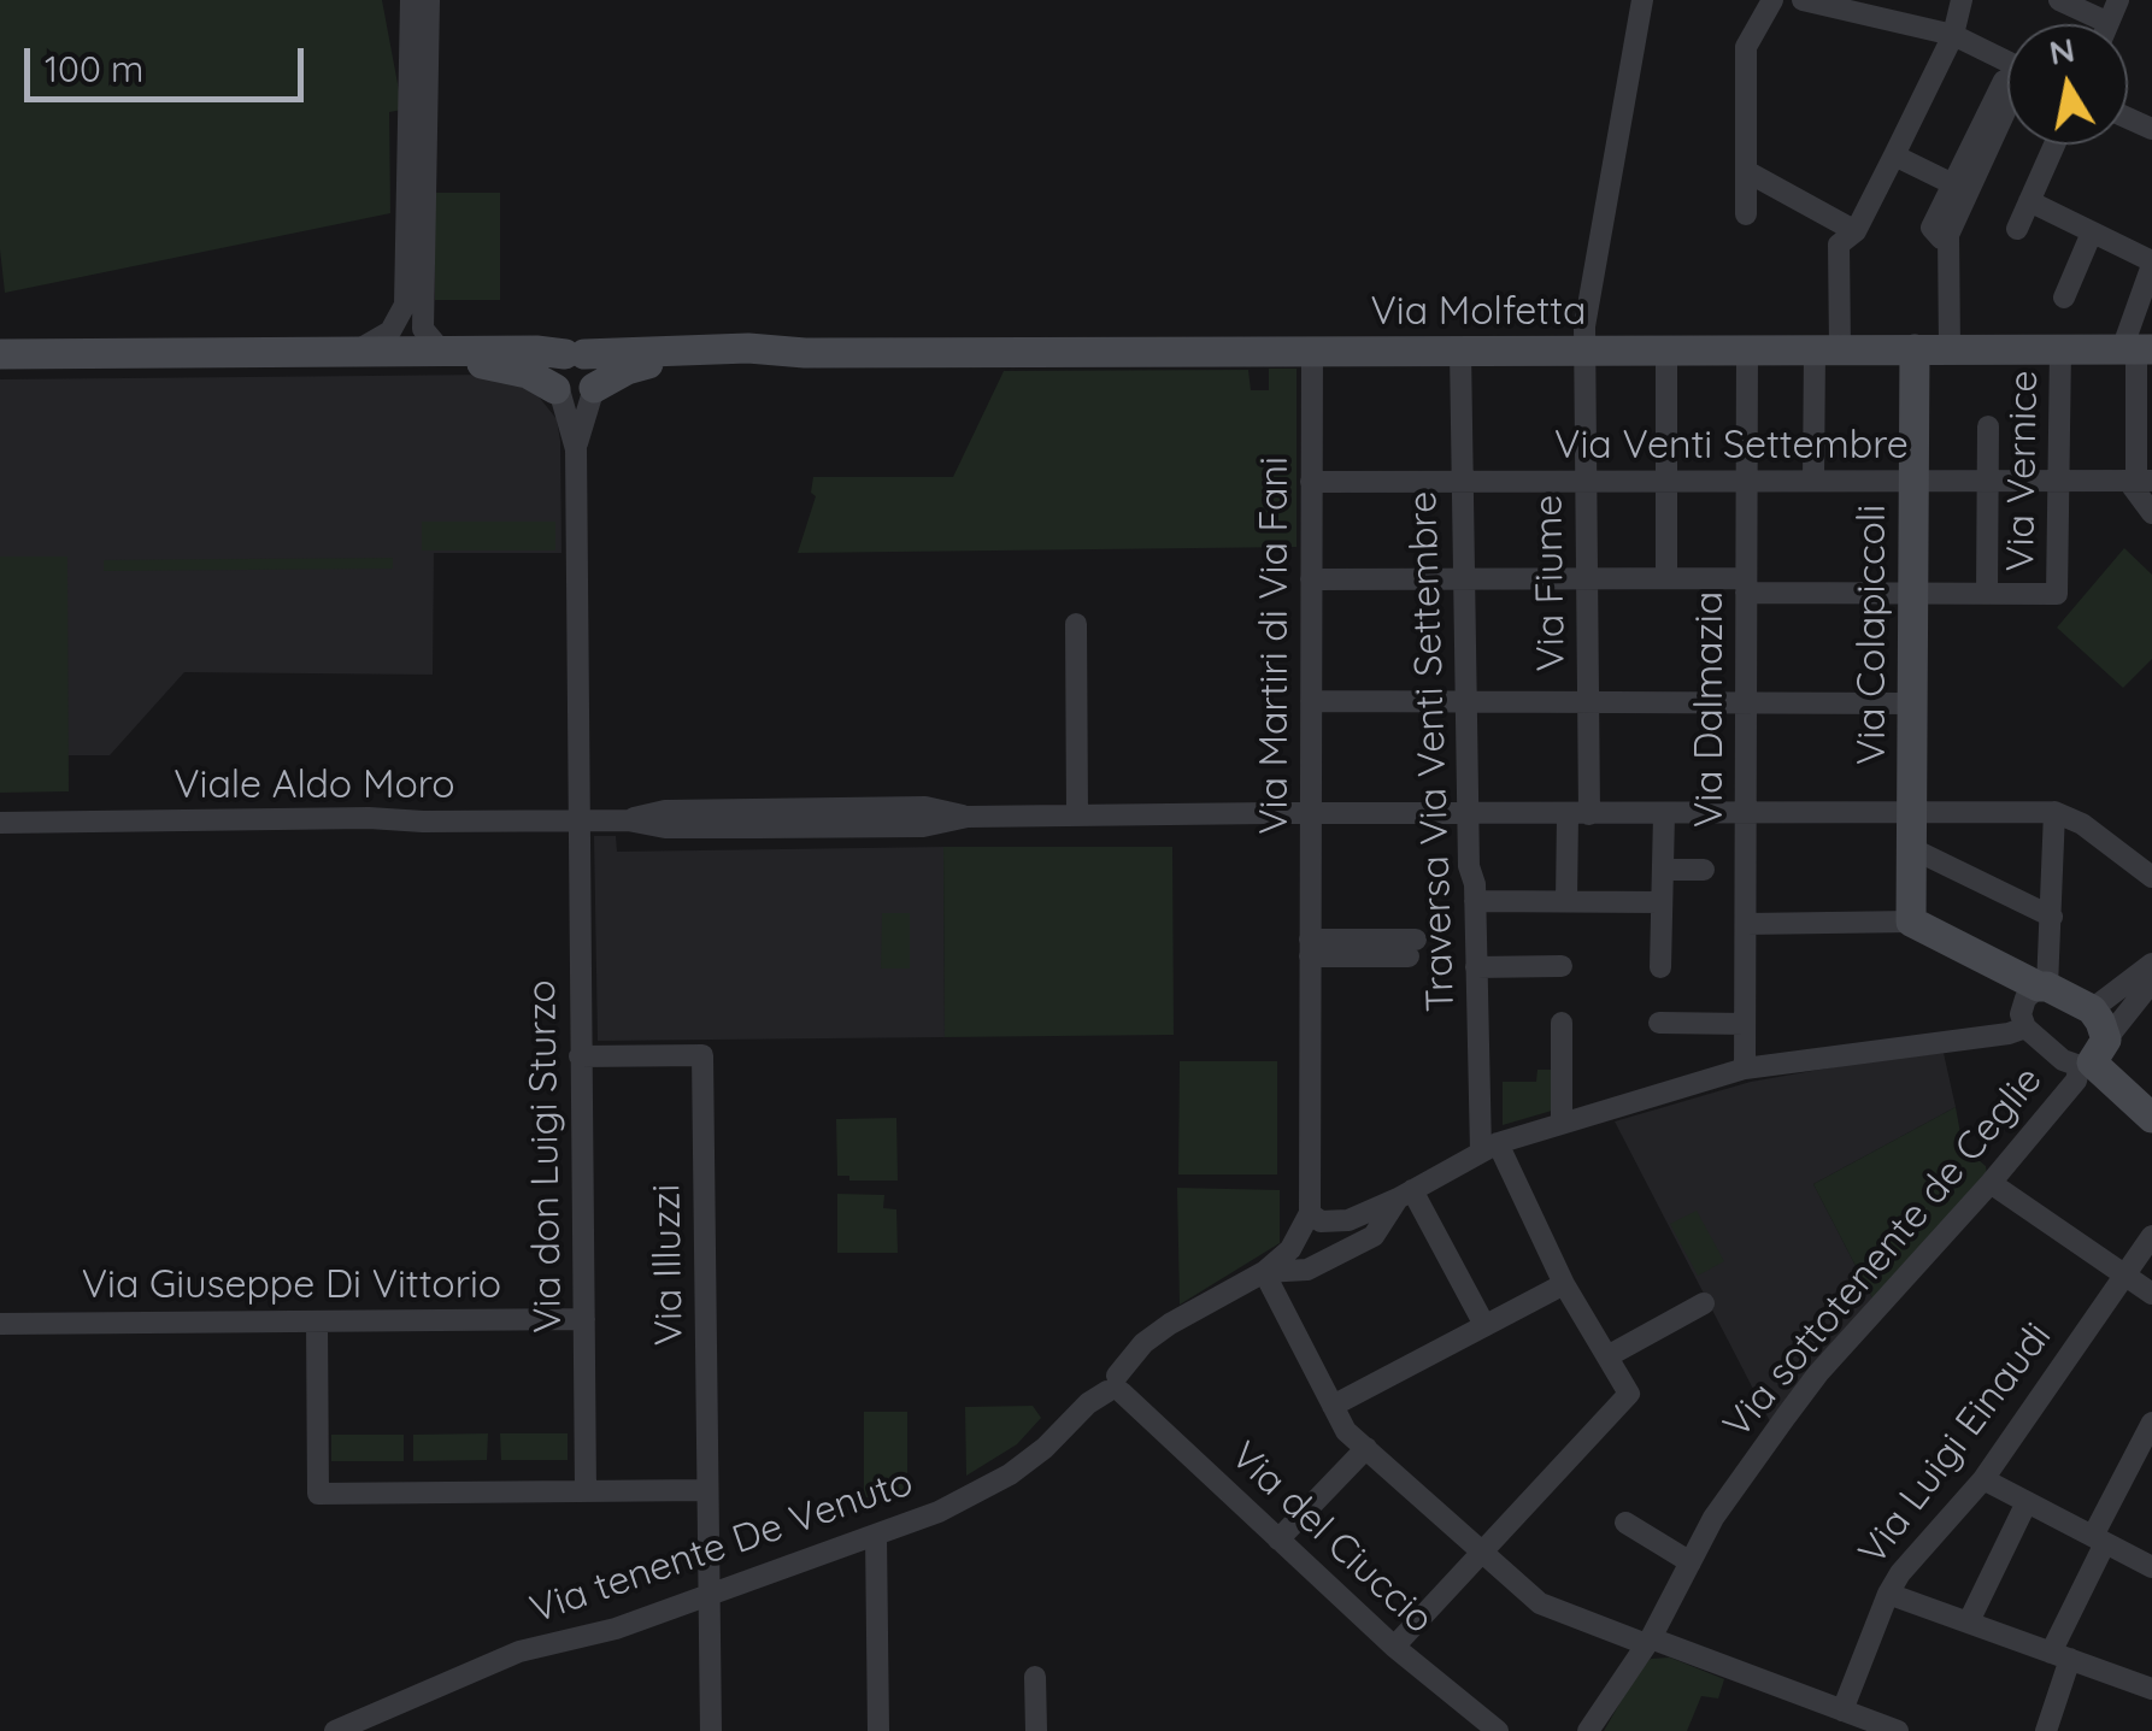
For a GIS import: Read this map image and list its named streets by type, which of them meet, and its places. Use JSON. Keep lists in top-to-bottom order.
{
  "streets": {
    "main road": ["Via Molfetta", "Via Colapiccoli"],
    "street": [
      "Via Venti Settembre",
      "Via Vernice",
      "Via Fiume",
      "Via Martiri di Via Fani",
      "Via Dalmazia",
      "Traversa Via Venti Settembre",
      "Viale Aldo Moro",
      "Via don Luigi Sturzo",
      "Via sottotenente de Ceglie",
      "Via Illuzzi",
      "Via Giuseppe Di Vittorio",
      "Via Luigi Einaudi",
      "Via del Ciuccio",
      "Via tenente De Venuto"
    ]
  },
  "crossings": [
    ["Via Molfetta", "Via Vernice"],
    ["Via Molfetta", "Via Fiume"],
    ["Via Molfetta", "Via Colapiccoli"],
    ["Via Molfetta", "Via Martiri di Via Fani"],
    ["Via Molfetta", "Via Dalmazia"],
    ["Via Molfetta", "Traversa Via Venti Settembre"],
    ["Via Venti Settembre", "Via Vernice"],
    ["Via Venti Settembre", "Via Fiume"],
    ["Via Venti Settembre", "Via Colapiccoli"],
    ["Via Venti Settembre", "Via Martiri di Via Fani"],
    ["Via Venti Settembre", "Via Dalmazia"],
    ["Via Venti Settembre", "Traversa Via Venti Settembre"],
    ["Via Fiume", "Viale Aldo Moro"],
    ["Via Colapiccoli", "Viale Aldo Moro"],
    ["Via Martiri di Via Fani", "Viale Aldo Moro"],
    ["Via Dalmazia", "Viale Aldo Moro"],
    ["Via Dalmazia", "Via tenente De Venuto"],
    ["Traversa Via Venti Settembre", "Viale Aldo Moro"],
    ["Traversa Via Venti Settembre", "Via tenente De Venuto"],
    ["Viale Aldo Moro", "Via don Luigi Sturzo"],
    ["Via don Luigi Sturzo", "Via Illuzzi"],
    ["Via don Luigi Sturzo", "Via Giuseppe Di Vittorio"],
    ["Via Illuzzi", "Via tenente De Venuto"],
    ["Via del Ciuccio", "Via tenente De Venuto"]
  ],
  "scale_bar": "100 m",
  "north": "top"
}
